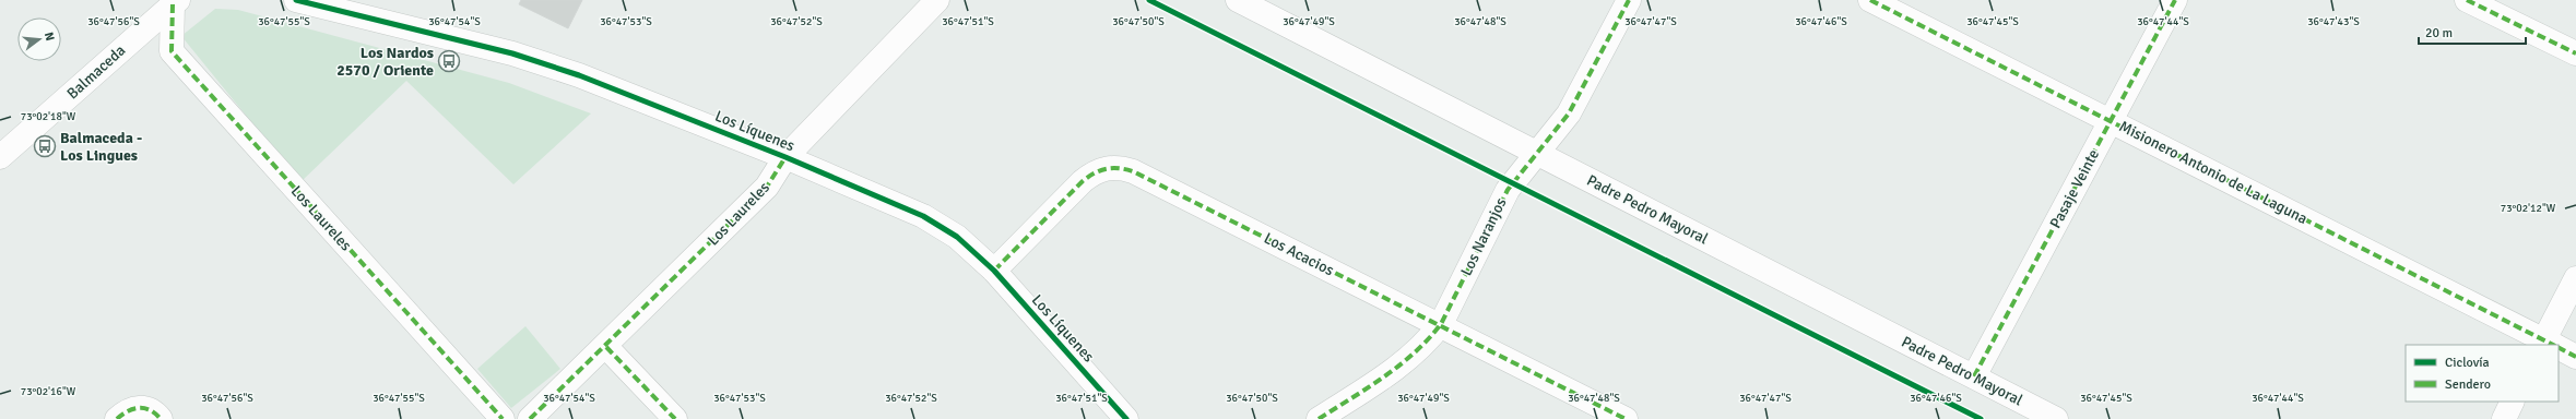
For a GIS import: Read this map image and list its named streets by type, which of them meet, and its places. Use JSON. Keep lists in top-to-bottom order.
{
  "streets": {
    "street": [
      "Balmaceda",
      "Los Líquenes",
      "Misionero Antonio de La Laguna",
      "Pasaje Veinte",
      "Padre Pedro Mayoral",
      "Los Laureles",
      "Los Naranjos",
      "Los Acacios"
    ]
  },
  "crossings": [
    ["Balmaceda", "Los Laureles"],
    ["Los Líquenes", "Los Laureles"],
    ["Los Líquenes", "Los Acacios"],
    ["Misionero Antonio de La Laguna", "Pasaje Veinte"],
    ["Pasaje Veinte", "Padre Pedro Mayoral"],
    ["Padre Pedro Mayoral", "Los Naranjos"],
    ["Los Naranjos", "Los Acacios"]
  ],
  "places": {
    "bus stop": ["Los Nardos 2570 / Oriente", "Balmaceda - Los Lingues"]
  },
  "legend": ["Ciclovía", "Sendero"],
  "scale_bar": "20 m",
  "north": "right",
  "coordinates": [
    "36°47'56\"S",
    "36°47'55\"S",
    "36°47'54\"S",
    "36°47'53\"S",
    "36°47'52\"S",
    "36°47'51\"S",
    "36°47'50\"S",
    "36°47'49\"S",
    "36°47'48\"S",
    "36°47'47\"S",
    "36°47'46\"S",
    "36°47'45\"S",
    "36°47'44\"S",
    "36°47'43\"S",
    "73°02'18\"W",
    "73°02'12\"W",
    "73°02'16\"W"
  ]
}
